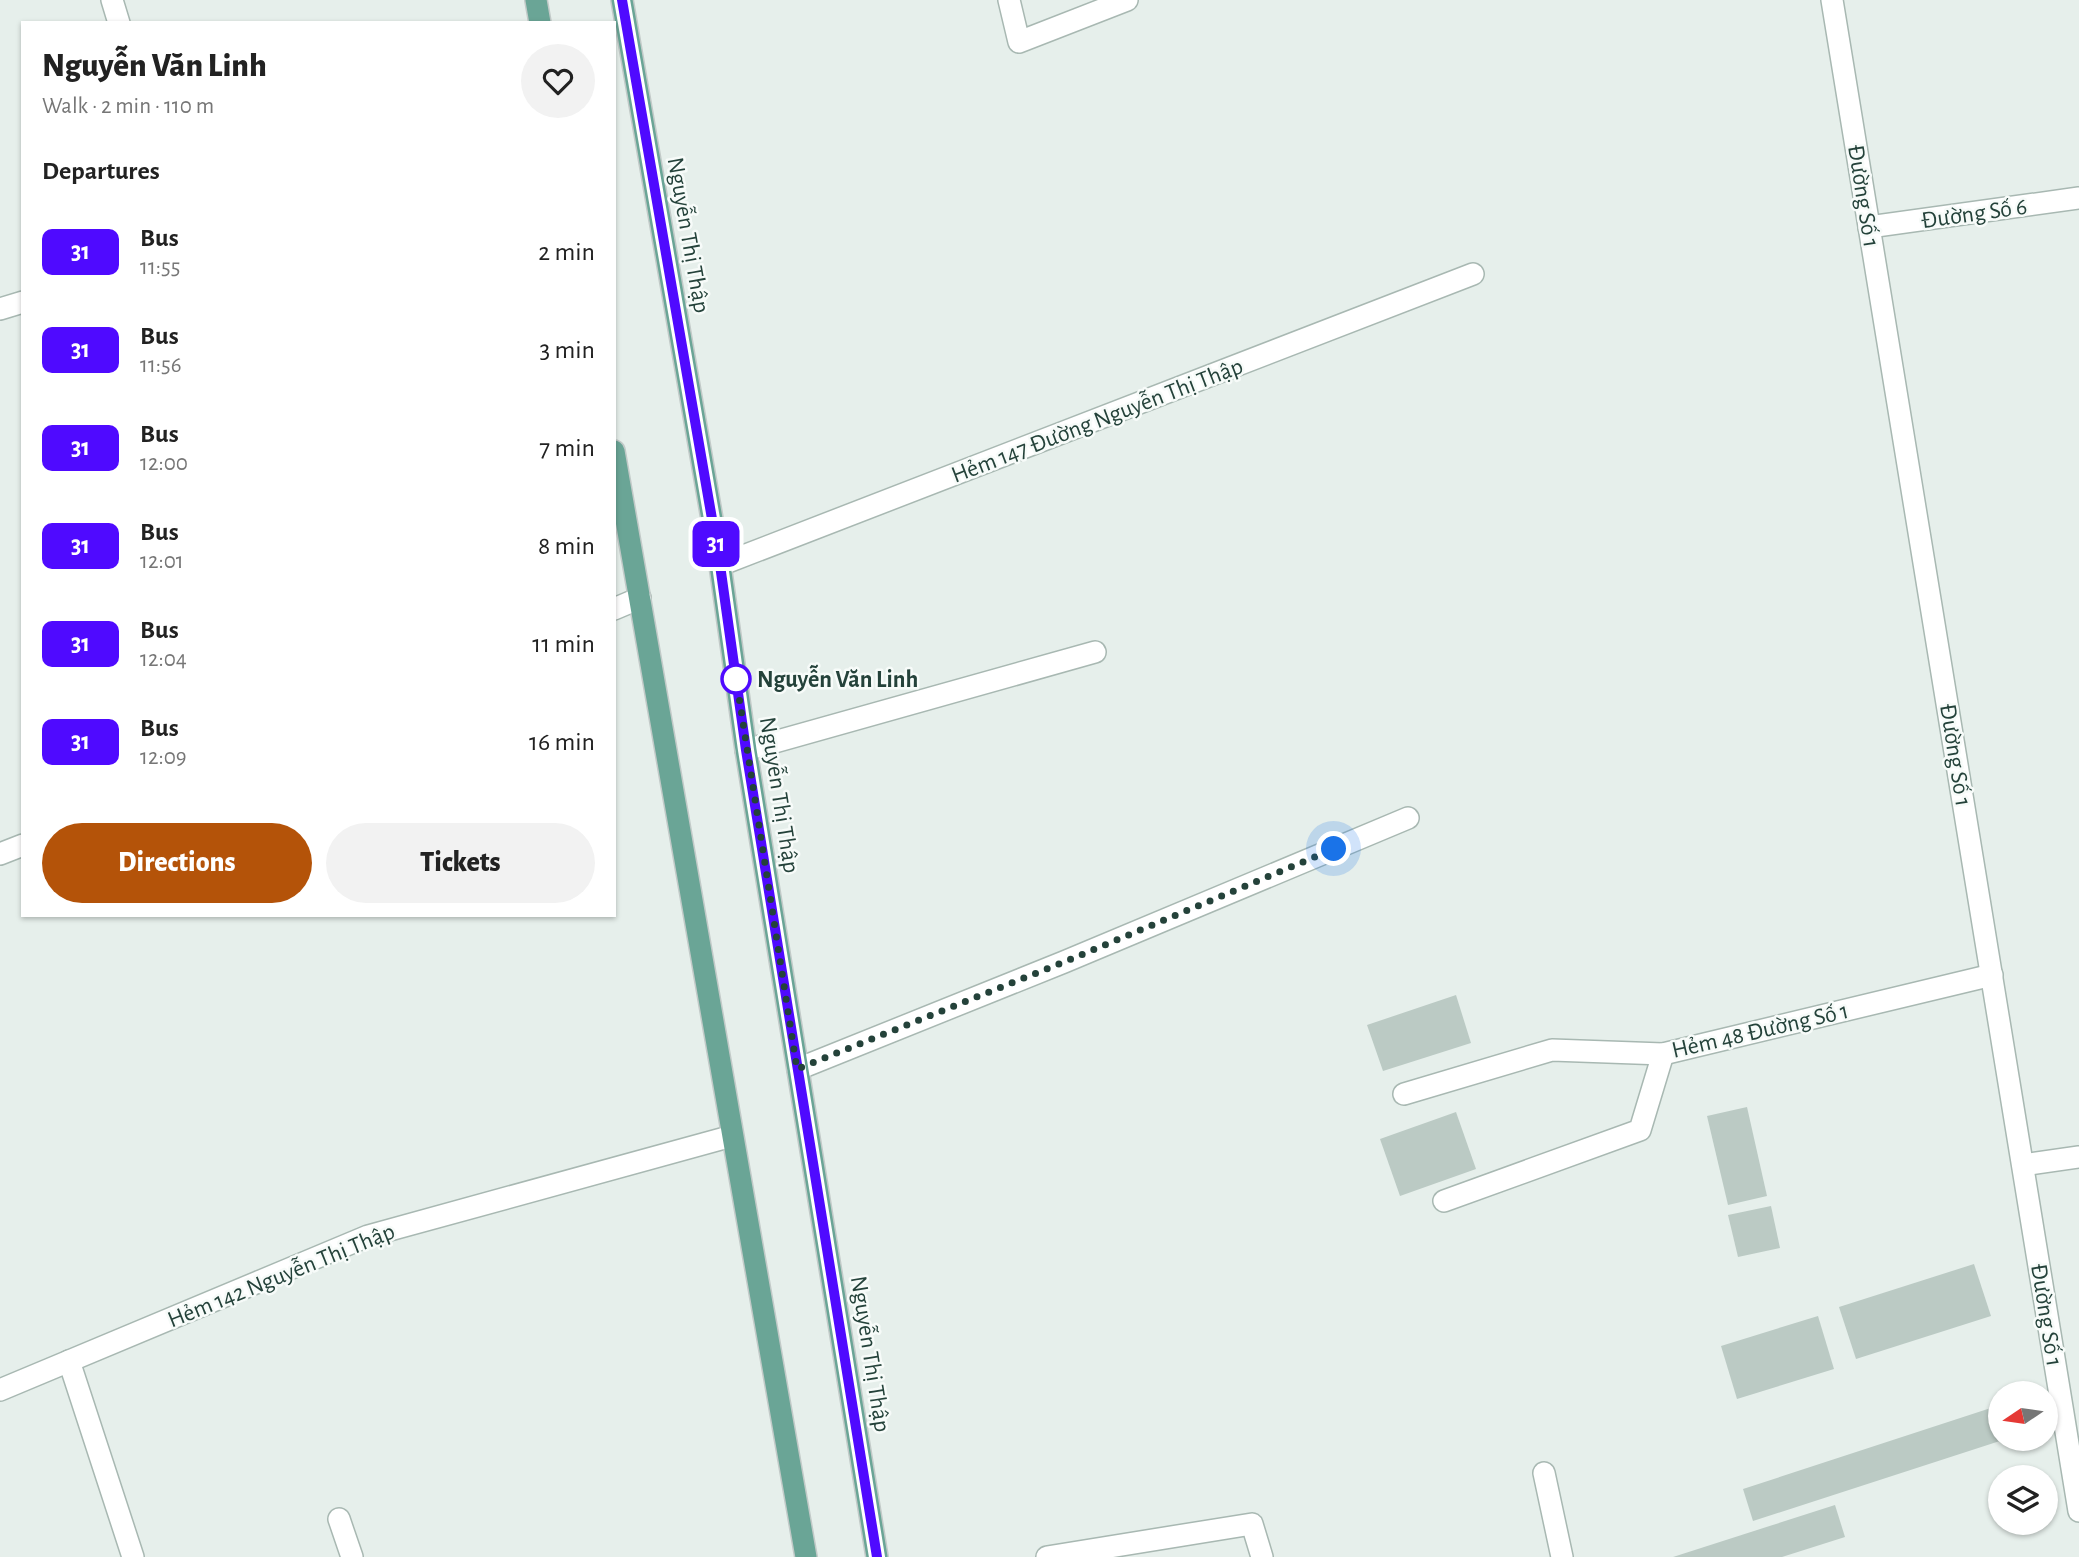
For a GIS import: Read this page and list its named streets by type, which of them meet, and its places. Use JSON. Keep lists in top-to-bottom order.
{
  "streets": {
    "main road": ["Nguyễn Thị Thập"],
    "street": [
      "Đường Số 1",
      "Đường Số 6",
      "Hẻm 147 Đường Nguyễn Thị Thập",
      "Hẻm 48 Đường Số 1",
      "Hẻm 142 Nguyễn Thị Thập"
    ]
  },
  "crossings": [
    ["Đường Số 1", "Đường Số 6"],
    ["Đường Số 1", "Hẻm 48 Đường Số 1"],
    ["Nguyễn Thị Thập", "Hẻm 147 Đường Nguyễn Thị Thập"]
  ],
  "places": ["Nguyễn Văn Linh"],
  "lines": ["bus line 31"],
  "north": "left",
  "page": {
    "on_map": "31",
    "heading": [
      ["Nguyễn Văn Linh", "Walk · 2 min · 110 m"],
      "Departures"
    ],
    "list": [
      {
        "mark": "31",
        "name": "Bus",
        "note": "11:55",
        "value": "2 min"
      },
      {
        "mark": "31",
        "name": "Bus",
        "note": "11:56",
        "value": "3 min"
      },
      {
        "mark": "31",
        "name": "Bus",
        "note": "12:00",
        "value": "7 min"
      },
      {
        "mark": "31",
        "name": "Bus",
        "note": "12:01",
        "value": "8 min"
      },
      {
        "mark": "31",
        "name": "Bus",
        "note": "12:04",
        "value": "11 min"
      },
      {
        "mark": "31",
        "name": "Bus",
        "note": "12:09",
        "value": "16 min"
      }
    ],
    "buttons": ["Directions", "Tickets"]
  }
}
